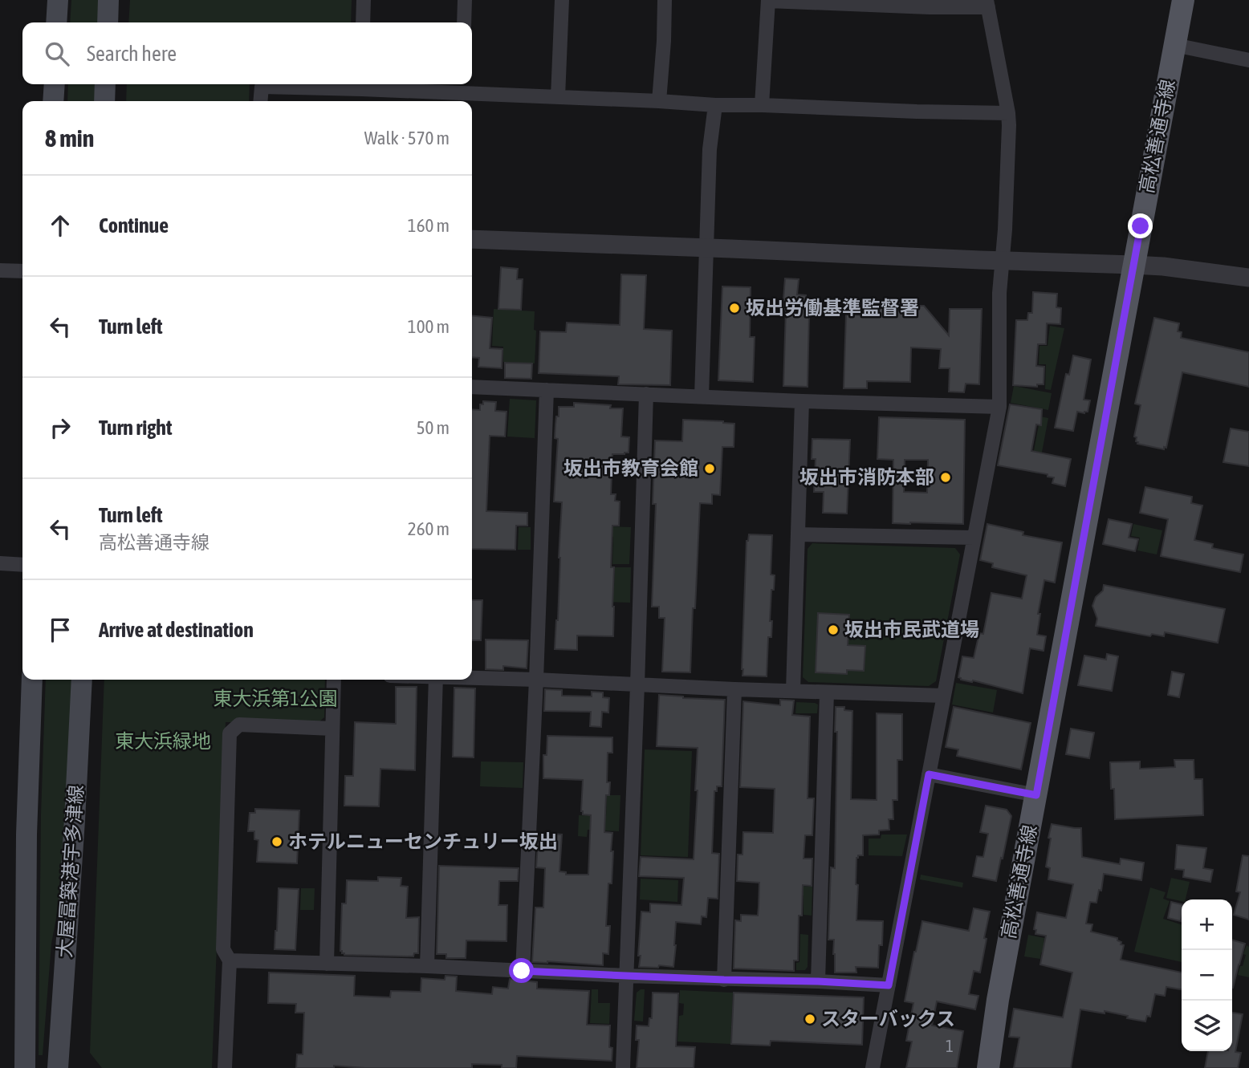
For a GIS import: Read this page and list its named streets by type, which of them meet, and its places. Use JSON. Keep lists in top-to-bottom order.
{
  "streets": {
    "main road": ["高松善通寺線", "大屋冨築港宇多津線"]
  },
  "parks": ["東大浜第1公園", "東大浜緑地"],
  "places": [
    "坂出労働基準監督署",
    "坂出市教育会館",
    "坂出市消防本部",
    "坂出市民武道場",
    "ホテルニューセンチュリー坂出",
    "スターバックス"
  ],
  "house_numbers": ["1"],
  "page": {
    "search": "Search here",
    "heading": ["8 min", "Walk · 570 m"],
    "list": [
      ["Continue", "160 m"],
      ["Turn left", "100 m"],
      ["Turn right", "50 m"],
      ["Turn left", "高松善通寺線", "260 m"],
      "Arrive at destination"
    ],
    "map_buttons": ["+", "−"]
  }
}
